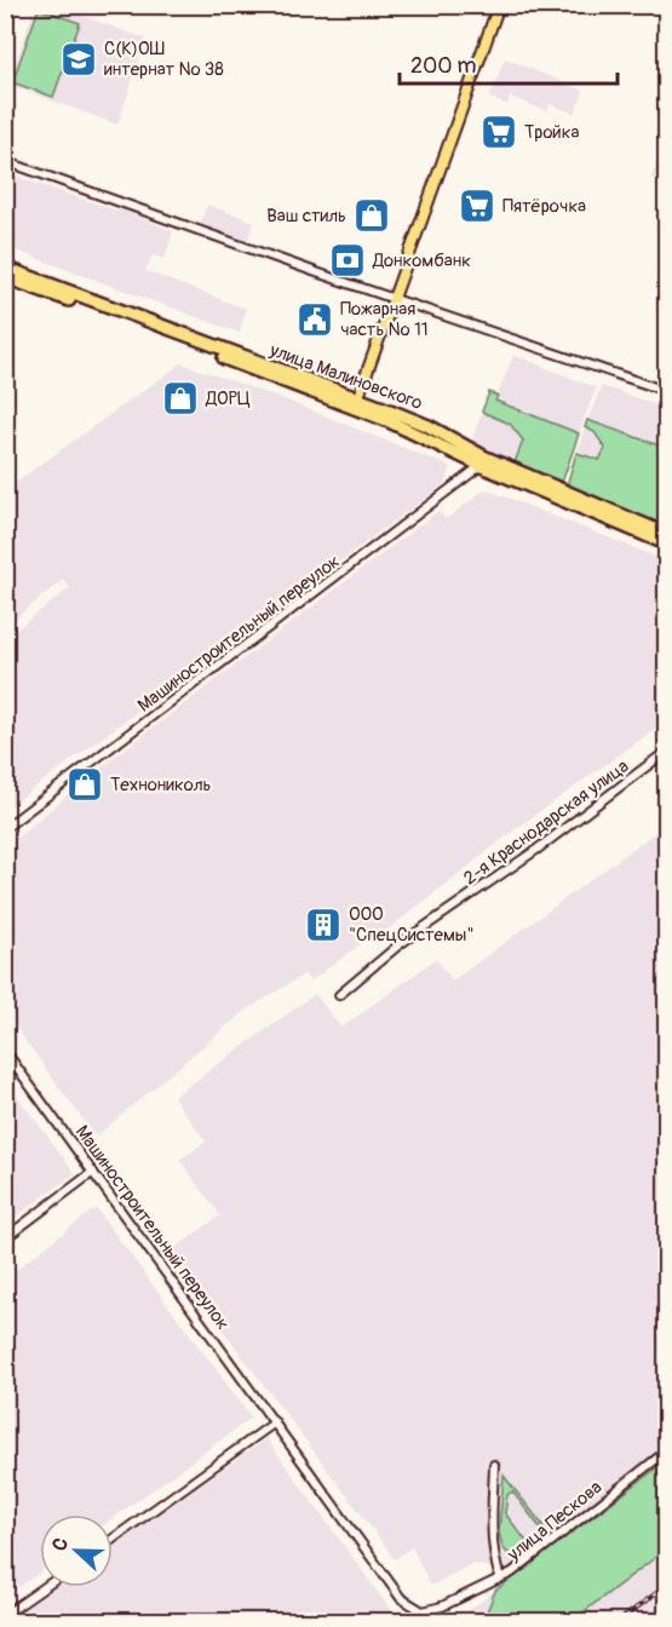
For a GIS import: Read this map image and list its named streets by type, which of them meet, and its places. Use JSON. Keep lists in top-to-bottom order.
{
  "streets": {
    "highway": ["улица Малиновского"],
    "street": ["Машиностроительный переулок", "2-я Краснодарская улица", "улица Пескова"]
  },
  "crossings": [
    ["улица Малиновского", "Машиностроительный переулок"],
    ["Машиностроительный переулок", "улица Пескова"]
  ],
  "places": {
    "school or university": ["С(К)ОШ интернат № 38"],
    "supermarket": ["Тройка", "Пятёрочка"],
    "shop": ["Ваш стиль", "ДОРЦ", "Технониколь"],
    "bank": ["Донкомбанк"],
    "public building": ["Пожарная часть № 11"],
    "building": ["ООО \"СпецСистемы\""]
  },
  "scale_bar": "200 m",
  "north": "left"
}
